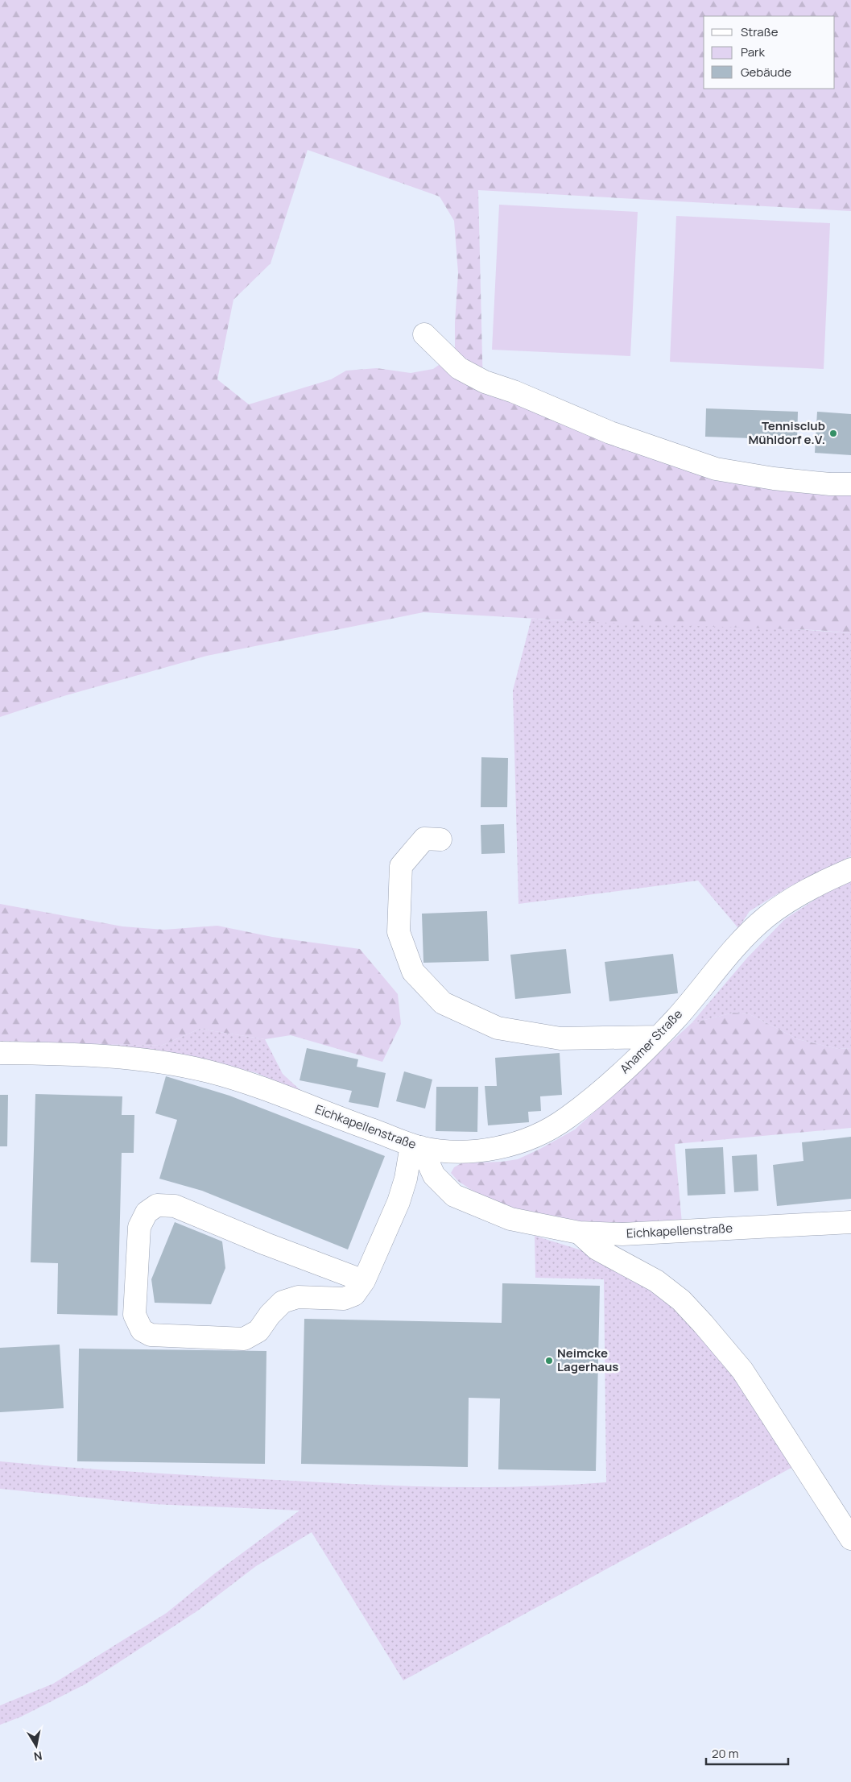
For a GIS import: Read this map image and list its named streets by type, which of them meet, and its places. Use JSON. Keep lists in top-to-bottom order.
{
  "streets": {
    "street": ["Ahamer Straße", "Eichkapellenstraße"]
  },
  "crossings": [
    ["Ahamer Straße", "Eichkapellenstraße"]
  ],
  "places": ["Tennisclub Mühldorf e.V.", "Neimcke Lagerhaus"],
  "legend": ["Straße", "Park", "Gebäude"],
  "scale_bar": "20 m",
  "north": "bottom"
}
